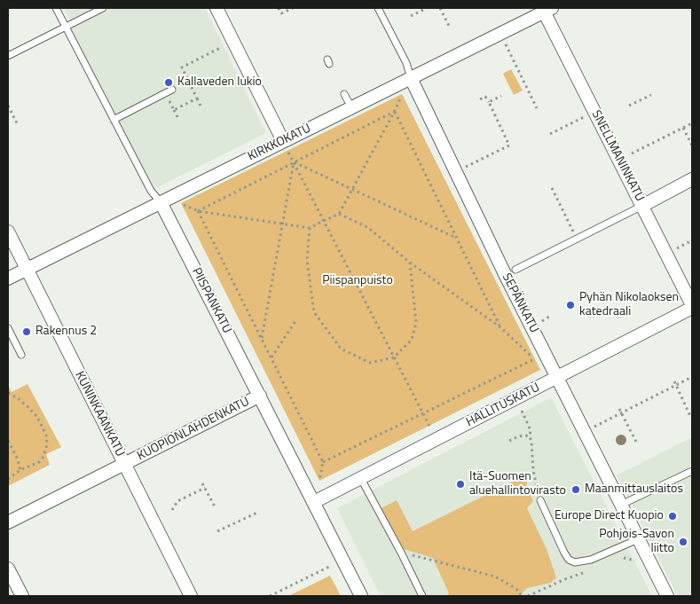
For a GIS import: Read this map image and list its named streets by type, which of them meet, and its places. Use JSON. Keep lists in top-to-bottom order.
{
  "streets": {
    "street": [
      "KIRKKOKATU",
      "SNELLMANINKATU",
      "PIISPANKATU",
      "SEPÄNKATU",
      "HALLITUSKATU",
      "KUNINKAANKATU",
      "KUOPIONLAHDENKATU"
    ]
  },
  "crossings": [
    ["KIRKKOKATU", "SNELLMANINKATU"],
    ["KIRKKOKATU", "PIISPANKATU"],
    ["KIRKKOKATU", "SEPÄNKATU"],
    ["KIRKKOKATU", "KUNINKAANKATU"],
    ["SNELLMANINKATU", "HALLITUSKATU"],
    ["PIISPANKATU", "HALLITUSKATU"],
    ["PIISPANKATU", "KUOPIONLAHDENKATU"],
    ["SEPÄNKATU", "HALLITUSKATU"],
    ["KUNINKAANKATU", "KUOPIONLAHDENKATU"]
  ],
  "parks": ["Piispanpuisto"],
  "places": [
    "Kallaveden lukio",
    "Pyhän Nikolaoksen katedraali",
    "Rakennus 2",
    "Itä-Suomen aluehallintovirasto",
    "Maanmittauslaitos",
    "Europe Direct Kuopio",
    "Pohjois-Savon liitto"
  ]
}
